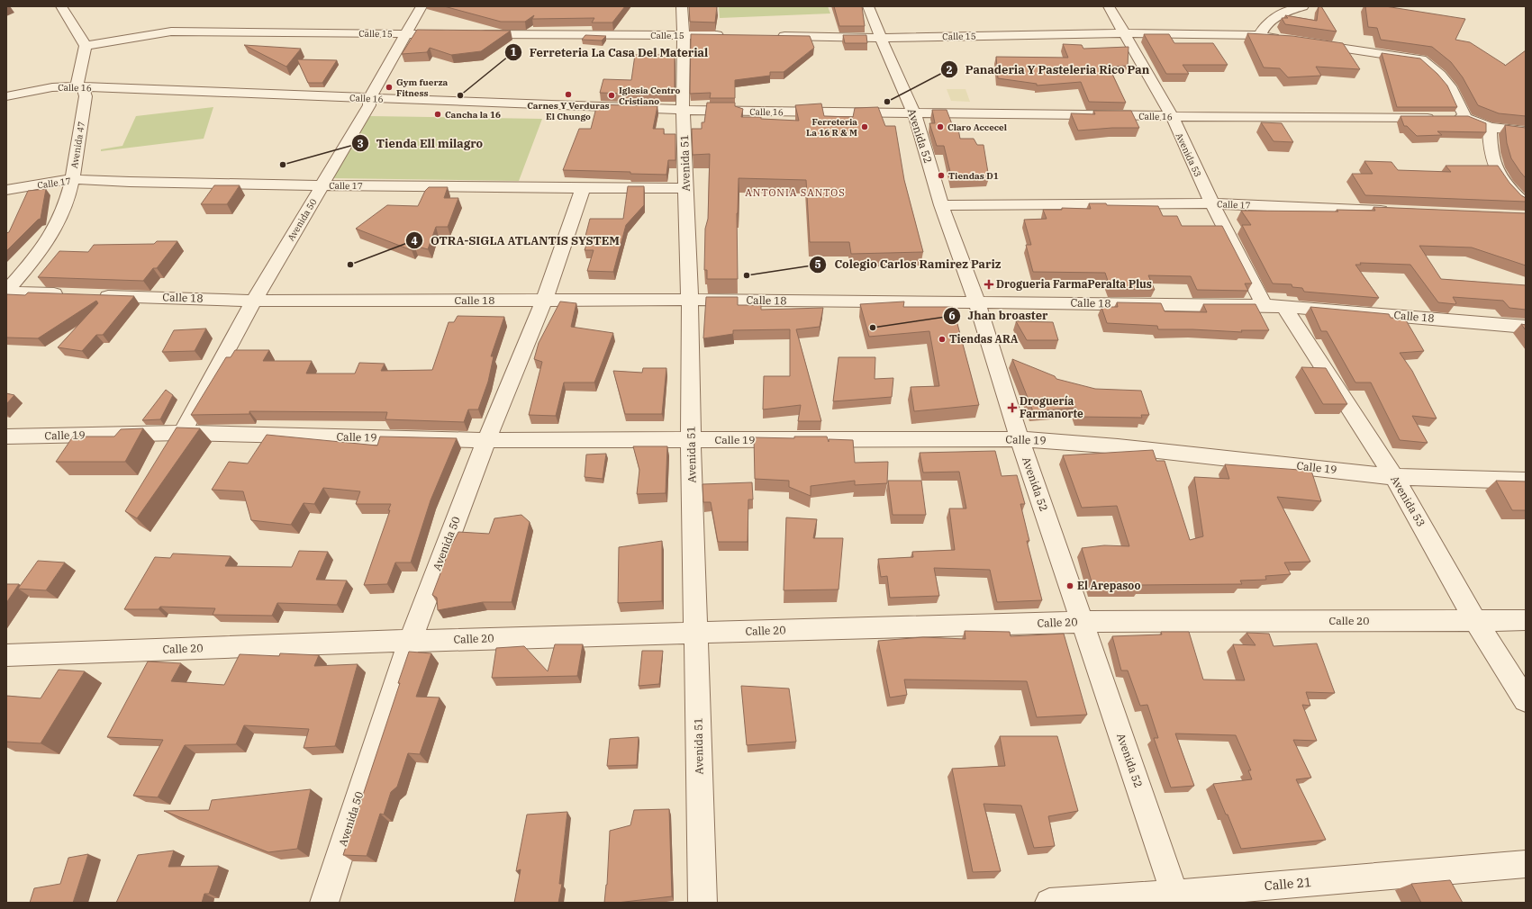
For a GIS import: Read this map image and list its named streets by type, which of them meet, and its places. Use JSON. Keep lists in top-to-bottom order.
{
  "streets": {
    "street": [
      "Calle 15",
      "Calle 16",
      "Avenida 52",
      "Avenida 47",
      "Avenida 53",
      "Avenida 51",
      "Calle 17",
      "Avenida 50",
      "Calle 18",
      "Calle 19",
      "Calle 20",
      "Calle 21"
    ]
  },
  "crossings": [
    ["Calle 15", "Avenida 52"],
    ["Calle 15", "Avenida 47"],
    ["Calle 15", "Avenida 53"],
    ["Calle 15", "Avenida 51"],
    ["Calle 15", "Avenida 50"],
    ["Calle 16", "Avenida 52"],
    ["Calle 16", "Avenida 47"],
    ["Calle 16", "Avenida 53"],
    ["Calle 16", "Avenida 51"],
    ["Calle 16", "Avenida 50"],
    ["Avenida 52", "Calle 17"],
    ["Avenida 52", "Calle 18"],
    ["Avenida 52", "Calle 19"],
    ["Avenida 52", "Calle 20"],
    ["Avenida 52", "Calle 21"],
    ["Avenida 47", "Calle 17"],
    ["Avenida 53", "Calle 17"],
    ["Avenida 53", "Calle 18"],
    ["Avenida 53", "Calle 19"],
    ["Avenida 53", "Calle 20"],
    ["Avenida 51", "Calle 17"],
    ["Avenida 51", "Calle 18"],
    ["Avenida 51", "Calle 19"],
    ["Avenida 51", "Calle 20"],
    ["Calle 17", "Avenida 50"],
    ["Avenida 50", "Calle 18"],
    ["Avenida 50", "Calle 19"],
    ["Avenida 50", "Calle 20"]
  ],
  "districts": ["ANTONIA SANTOS"],
  "places": {
    "other": [
      "Gym fuerza Fitness",
      "Carnes Y Verduras El Chungo",
      "Ferreteria La Casa Del Material",
      "Iglesia Centro Cristiano",
      "Panaderia Y Pasteleria Rico Pan",
      "Cancha la 16",
      "Ferreteria La 16 R & M",
      "Claro Accecel",
      "Tienda Ell milagro",
      "Tiendas D1",
      "OTRA-SIGLA ATLANTIS SYSTEM",
      "Colegio Carlos Ramirez Pariz",
      "Jhan broaster",
      "Tiendas ARA",
      "El Arepasoo"
    ],
    "health": ["Drogueria FarmaPeralta Plus", "Droguería Farmanorte"]
  }
}
